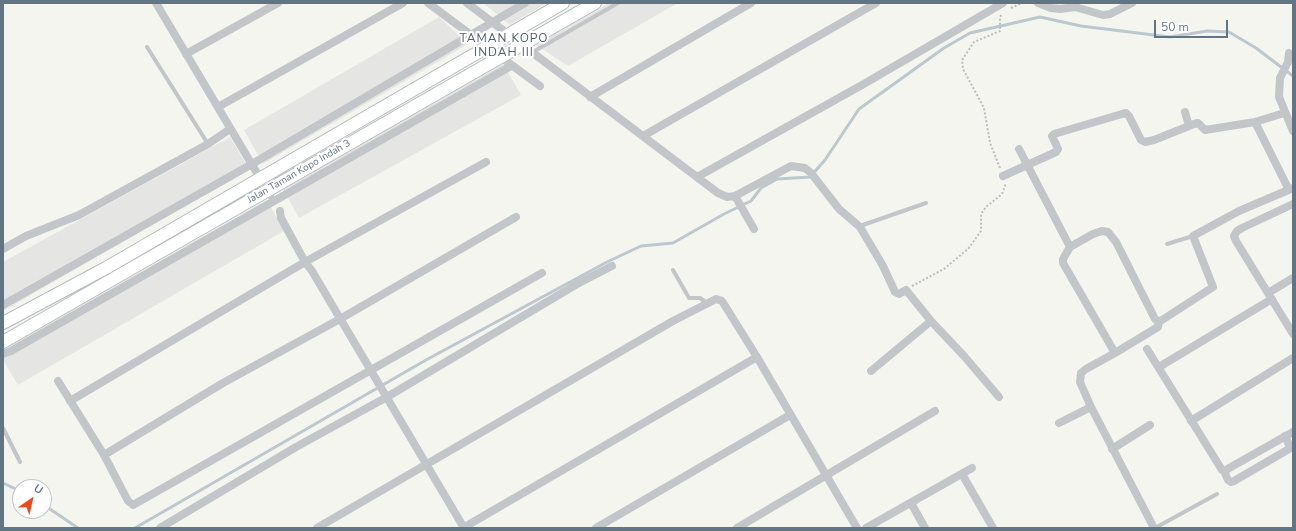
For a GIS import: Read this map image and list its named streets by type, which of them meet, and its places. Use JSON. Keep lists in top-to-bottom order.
{
  "streets": {
    "main road": ["Jalan Taman Kopo Indah 3"]
  },
  "districts": ["TAMAN KOPO INDAH III"],
  "scale_bar": "50 m",
  "north": "top right"
}
